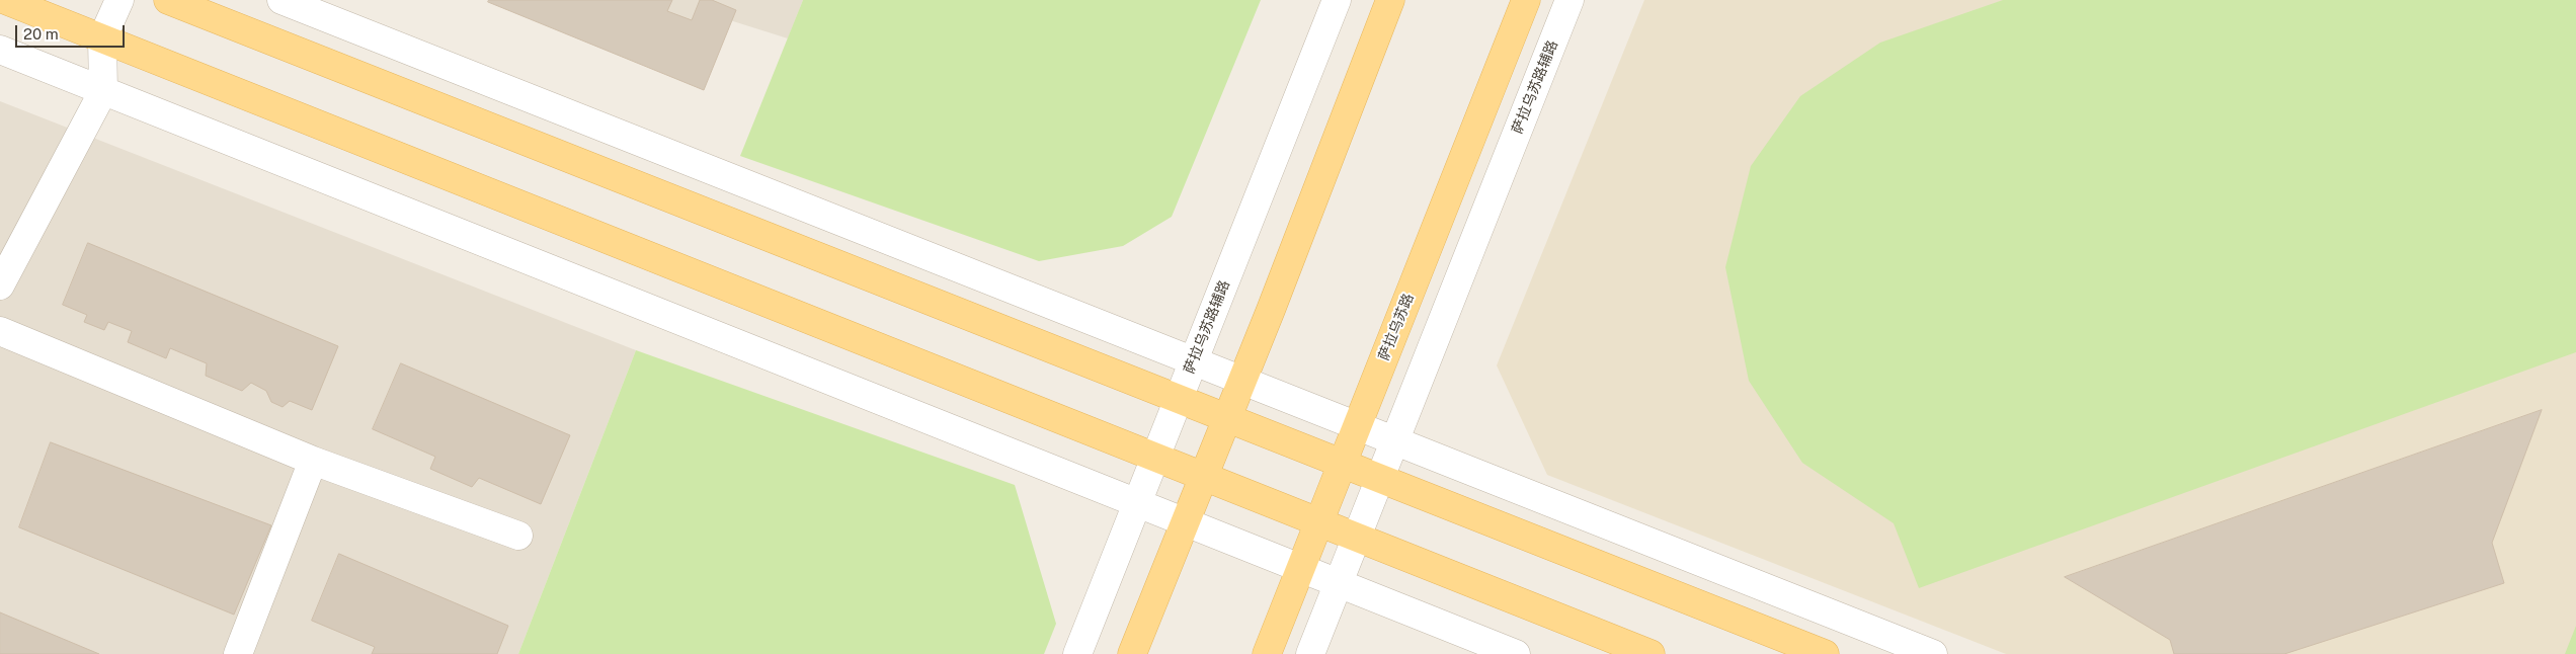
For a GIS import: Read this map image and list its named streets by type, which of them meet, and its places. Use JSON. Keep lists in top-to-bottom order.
{
  "streets": {
    "main road": ["萨拉乌苏路"],
    "street": ["萨拉乌苏路辅路"]
  },
  "scale_bar": "20 m"
}
